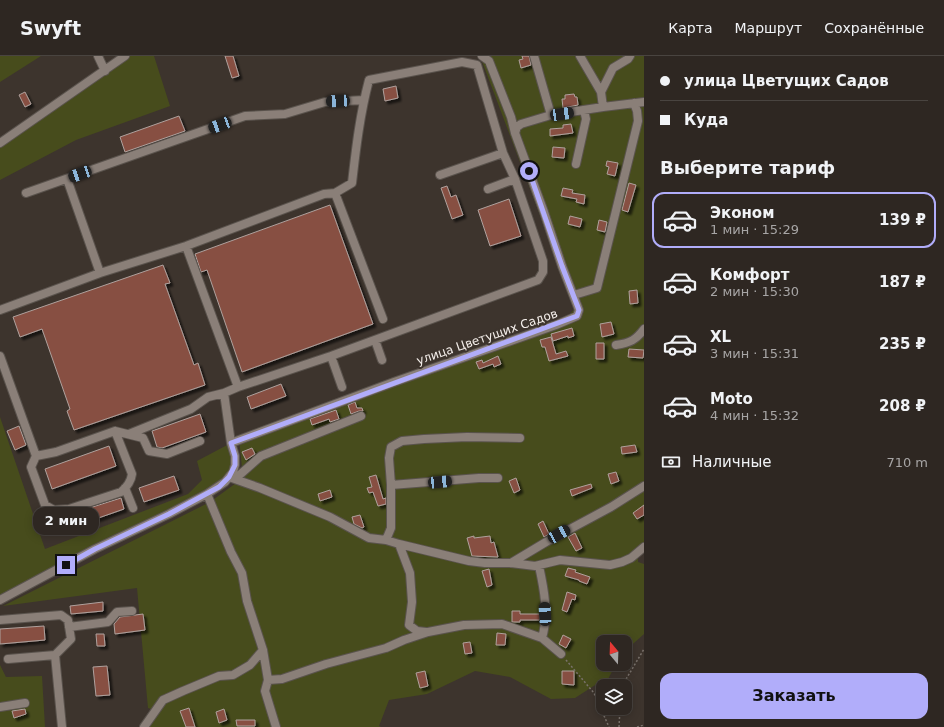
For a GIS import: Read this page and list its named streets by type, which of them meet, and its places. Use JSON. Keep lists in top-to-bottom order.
{
  "streets": {
    "street": ["улица Цветущих Садов"]
  },
  "north": "top",
  "page": {
    "header": "Swyft",
    "nav": ["Карта", "Маршрут", "Сохранённые"],
    "banner": ["улица Цветущих Садов", "Куда"],
    "heading": "Выберите тариф",
    "list": [
      {
        "name": "Эконом",
        "note": "1 мин · 15:29",
        "value": "139 ₽"
      },
      {
        "name": "Комфорт",
        "note": "2 мин · 15:30",
        "value": "187 ₽"
      },
      {
        "name": "XL",
        "note": "3 мин · 15:31",
        "value": "235 ₽"
      },
      {
        "name": "Moto",
        "note": "4 мин · 15:32",
        "value": "208 ₽"
      }
    ],
    "pay": ["Наличные", "710 m"],
    "bubble": "2 мин",
    "buttons": "Заказать"
  }
}
